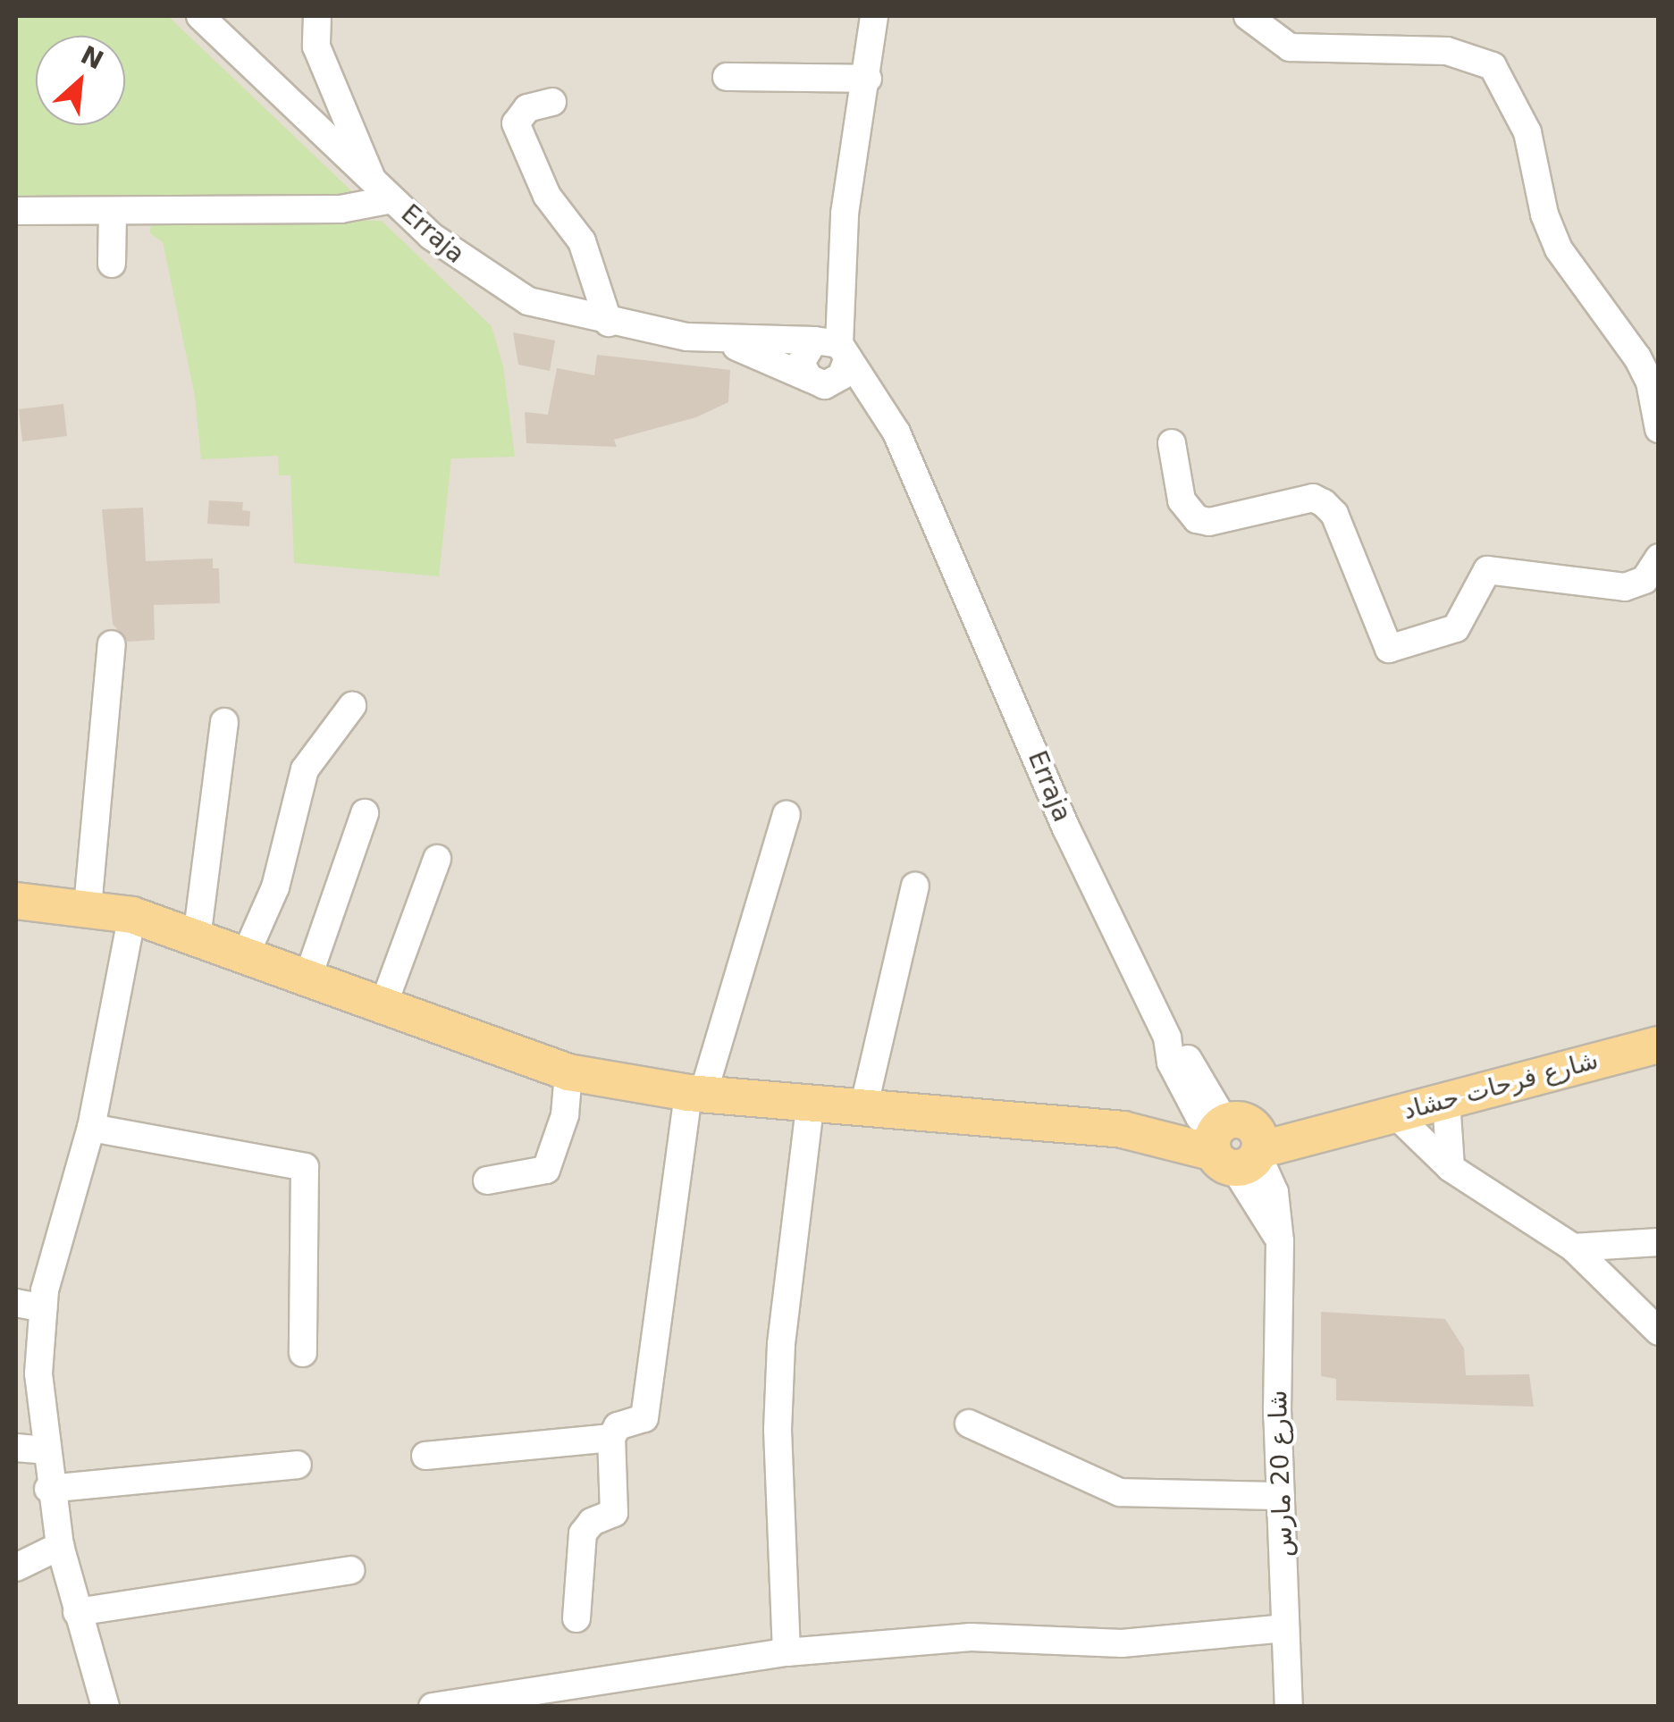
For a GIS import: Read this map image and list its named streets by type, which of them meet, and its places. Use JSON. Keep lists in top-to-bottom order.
{
  "streets": {
    "main road": ["شارع فرحات حشاد"],
    "street": ["Erraja", "شارع 20 مارس"]
  },
  "crossings": [
    ["Erraja", "شارع فرحات حشاد"],
    ["Erraja", "شارع 20 مارس"],
    ["شارع فرحات حشاد", "شارع 20 مارس"]
  ],
  "north": "top right"
}
